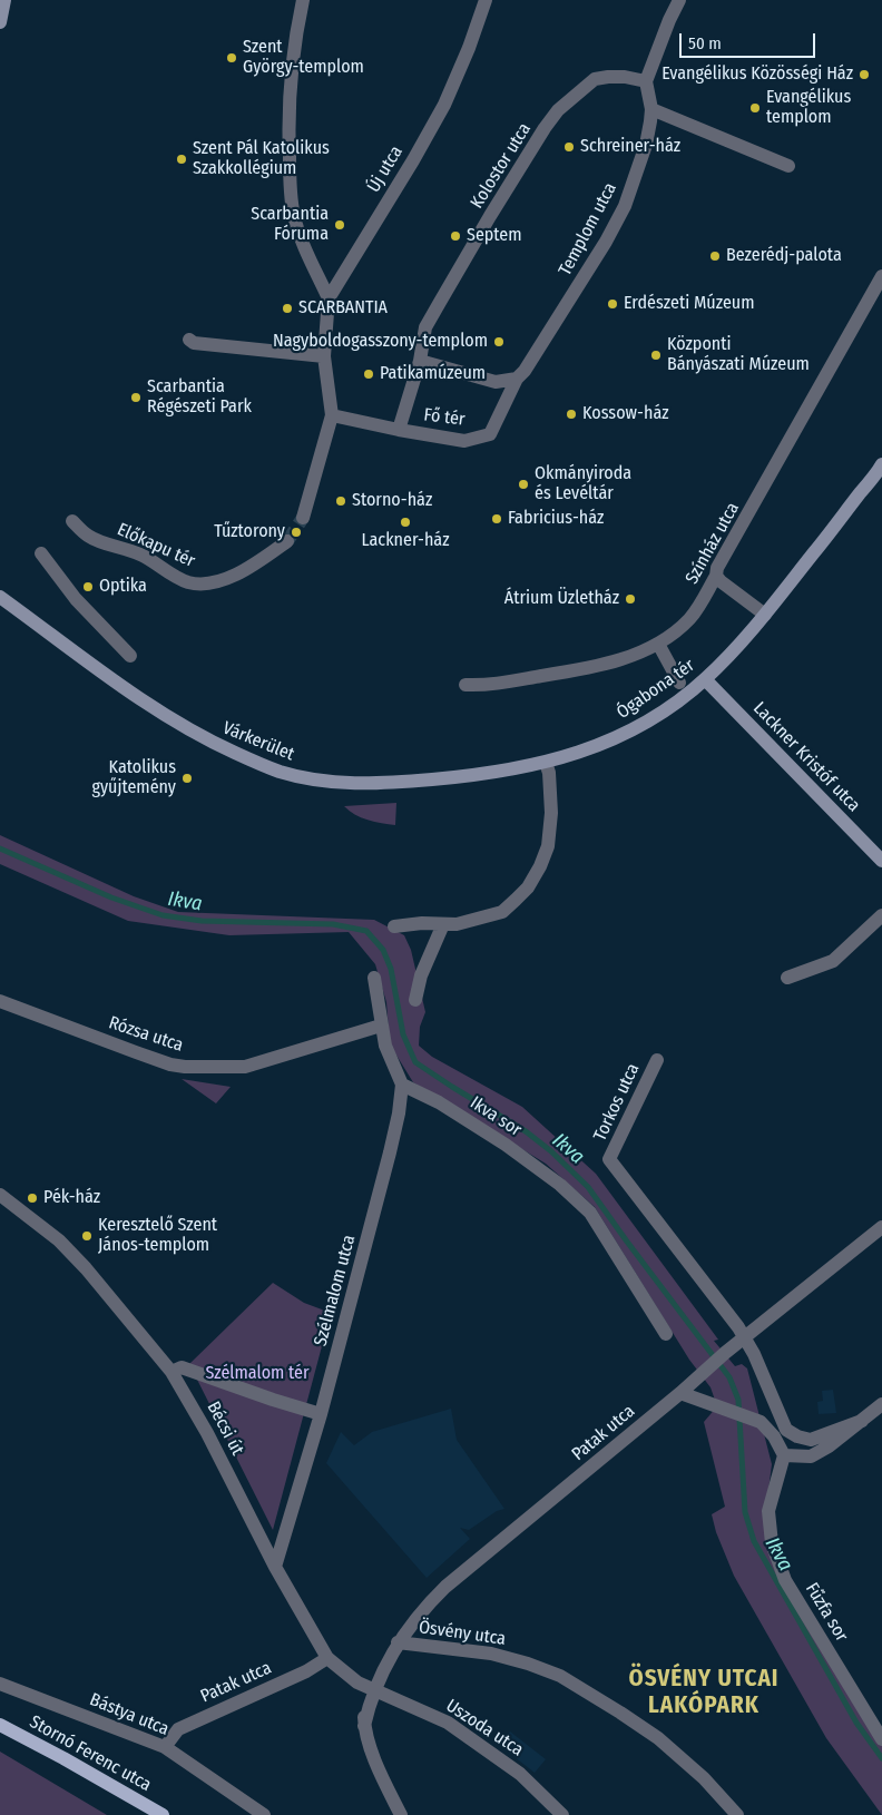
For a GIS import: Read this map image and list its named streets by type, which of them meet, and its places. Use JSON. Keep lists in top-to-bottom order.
{
  "streets": {
    "main road": ["Stornó Ferenc utca"],
    "street": [
      "Kolostor utca",
      "Új utca",
      "Templom utca",
      "Fő tér",
      "Színház utca",
      "Előkapu tér",
      "Ógabona tér",
      "Várkerület",
      "Lackner Kristóf utca",
      "Rózsa utca",
      "Torkos utca",
      "Ikva sor",
      "Szélmalom utca",
      "Bécsi út",
      "Patak utca",
      "Fűzfa sor",
      "Ösvény utca",
      "Bástya utca",
      "Uszoda utca"
    ]
  },
  "crossings": [
    ["Kolostor utca", "Templom utca"],
    ["Kolostor utca", "Fő tér"],
    ["Templom utca", "Fő tér"],
    ["Színház utca", "Ógabona tér"],
    ["Ógabona tér", "Várkerület"],
    ["Ógabona tér", "Lackner Kristóf utca"],
    ["Torkos utca", "Patak utca"],
    ["Ikva sor", "Szélmalom utca"],
    ["Szélmalom utca", "Bécsi út"],
    ["Bécsi út", "Patak utca"],
    ["Bécsi út", "Uszoda utca"],
    ["Patak utca", "Ösvény utca"],
    ["Patak utca", "Bástya utca"],
    ["Patak utca", "Uszoda utca"]
  ],
  "districts": ["ÖSVÉNY UTCAI LAKÓPARK"],
  "water": ["Ikva"],
  "parks": ["Szélmalom tér"],
  "places": [
    "Szent György-templom",
    "Evangélikus Közösségi Ház",
    "Evangélikus templom",
    "Schreiner-ház",
    "Szent Pál Katolikus Szakkollégium",
    "Scarbantia Fóruma",
    "Septem",
    "Bezerédj-palota",
    "Erdészeti Múzeum",
    "SCARBANTIA",
    "Nagyboldogasszony-templom",
    "Központi Bányászati Múzeum",
    "Patikamúzeum",
    "Scarbantia Régészeti Park",
    "Kossow-ház",
    "Okmányiroda és Levéltár",
    "Storno-ház",
    "Fabricius-ház",
    "Lackner-ház",
    "Tűztorony",
    "Optika",
    "Átrium Üzletház",
    "Katolikus gyűjtemény",
    "Pék-ház",
    "Keresztelő Szent János-templom"
  ],
  "scale_bar": "50 m"
}
